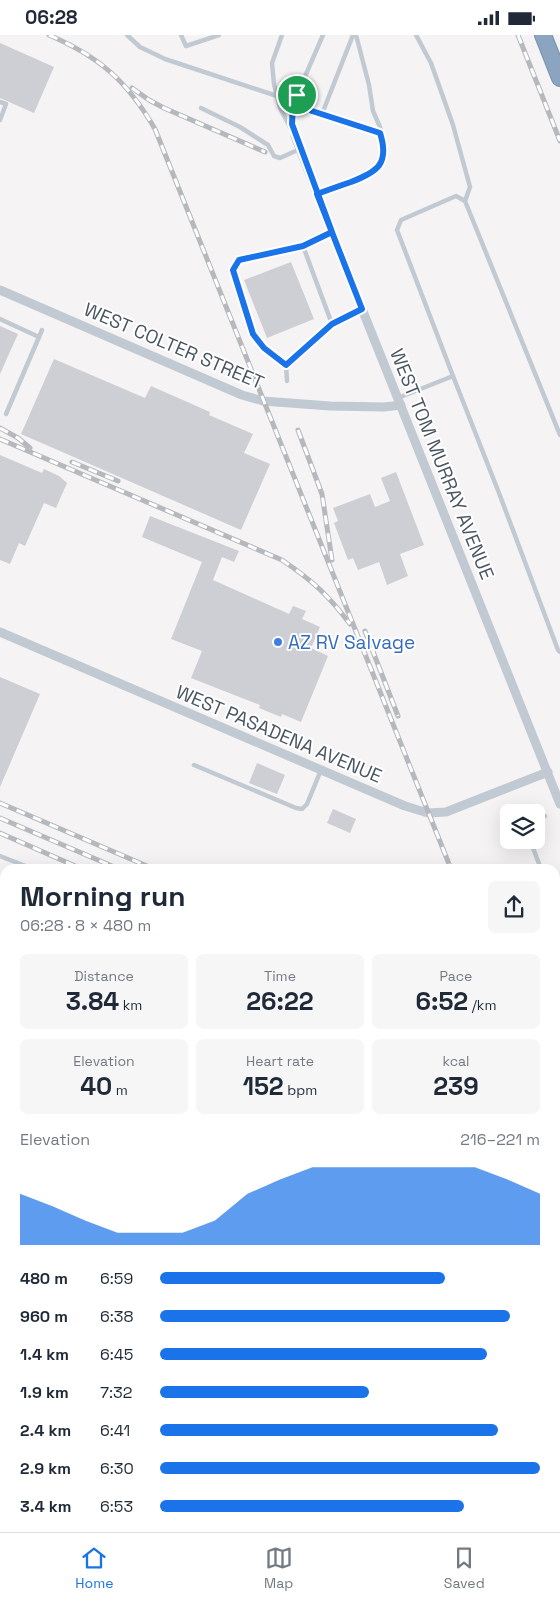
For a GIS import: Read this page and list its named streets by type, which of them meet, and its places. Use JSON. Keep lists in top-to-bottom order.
{
  "streets": {
    "street": ["WEST COLTER STREET", "WEST TOM MURRAY AVENUE", "WEST PASADENA AVENUE"]
  },
  "crossings": [
    ["WEST COLTER STREET", "WEST TOM MURRAY AVENUE"],
    ["WEST TOM MURRAY AVENUE", "WEST PASADENA AVENUE"]
  ],
  "places": ["AZ RV Salvage"],
  "page": {
    "status": "06:28",
    "heading": ["Morning run", "06:28 · 8 × 480 m"],
    "stats": [
      ["Distance", "3.84 km"],
      ["Time", "26:22"],
      ["Pace", "6:52 /km"],
      ["Elevation", "40 m"],
      ["Heart rate", "152 bpm"],
      ["kcal", "239"]
    ],
    "chart": ["Elevation", "216–221 m"],
    "list": [
      {
        "name": "480 m",
        "note": "6:59"
      },
      {
        "name": "960 m",
        "note": "6:38"
      },
      {
        "name": "1.4 km",
        "note": "6:45"
      },
      {
        "name": "1.9 km",
        "note": "7:32"
      },
      {
        "name": "2.4 km",
        "note": "6:41"
      },
      {
        "name": "2.9 km",
        "note": "6:30"
      },
      {
        "name": "3.4 km",
        "note": "6:53"
      }
    ],
    "tabs": ["Home", "Map", "Saved"]
  }
}
